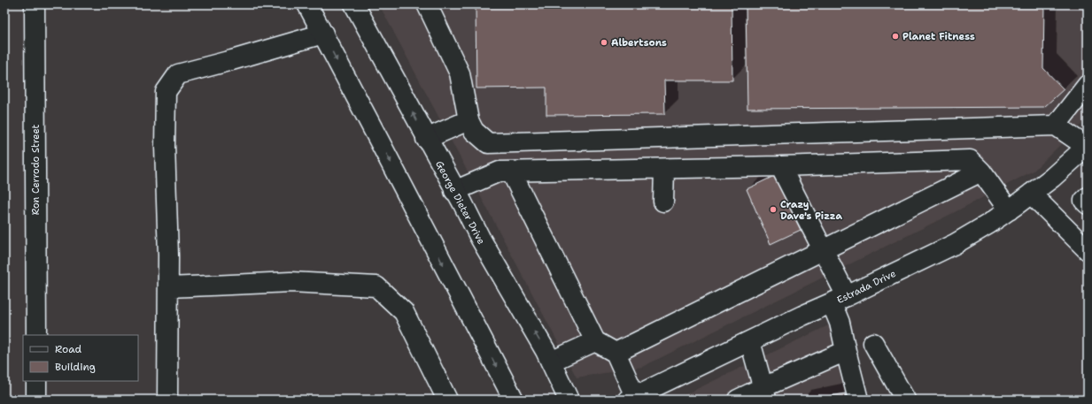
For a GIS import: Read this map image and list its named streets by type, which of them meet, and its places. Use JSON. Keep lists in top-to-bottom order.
{
  "streets": {
    "main road": ["Ron Cerrodo Street", "George Dieter Drive", "Estrada Drive"]
  },
  "places": ["Planet Fitness", "Albertsons", "Crazy Dave's Pizza"],
  "legend": ["Road", "Building"]
}
